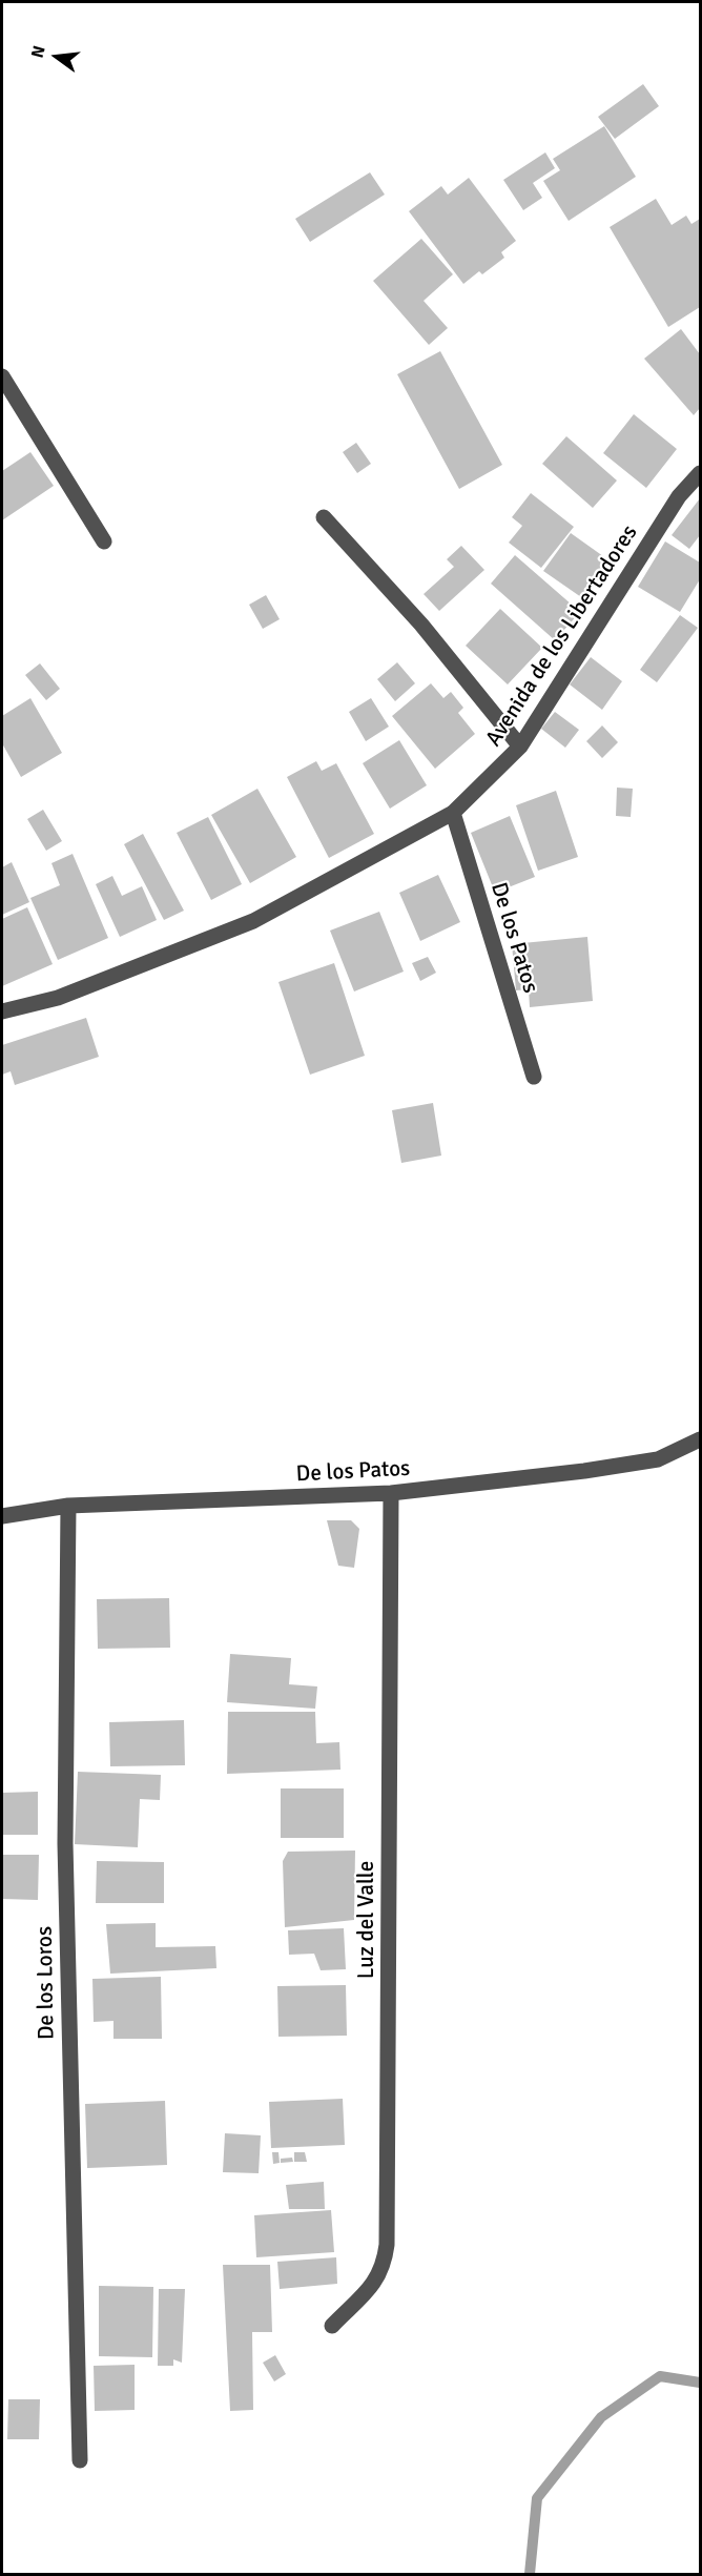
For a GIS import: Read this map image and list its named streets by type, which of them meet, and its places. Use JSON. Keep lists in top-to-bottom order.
{
  "streets": {
    "street": [
      "Avenida de los Libertadores",
      "De los Patos",
      "Luz del Valle",
      "De los Loros"
    ]
  },
  "crossings": [
    ["Avenida de los Libertadores", "De los Patos"],
    ["De los Patos", "Luz del Valle"],
    ["De los Patos", "De los Loros"]
  ],
  "north": "left"
}
